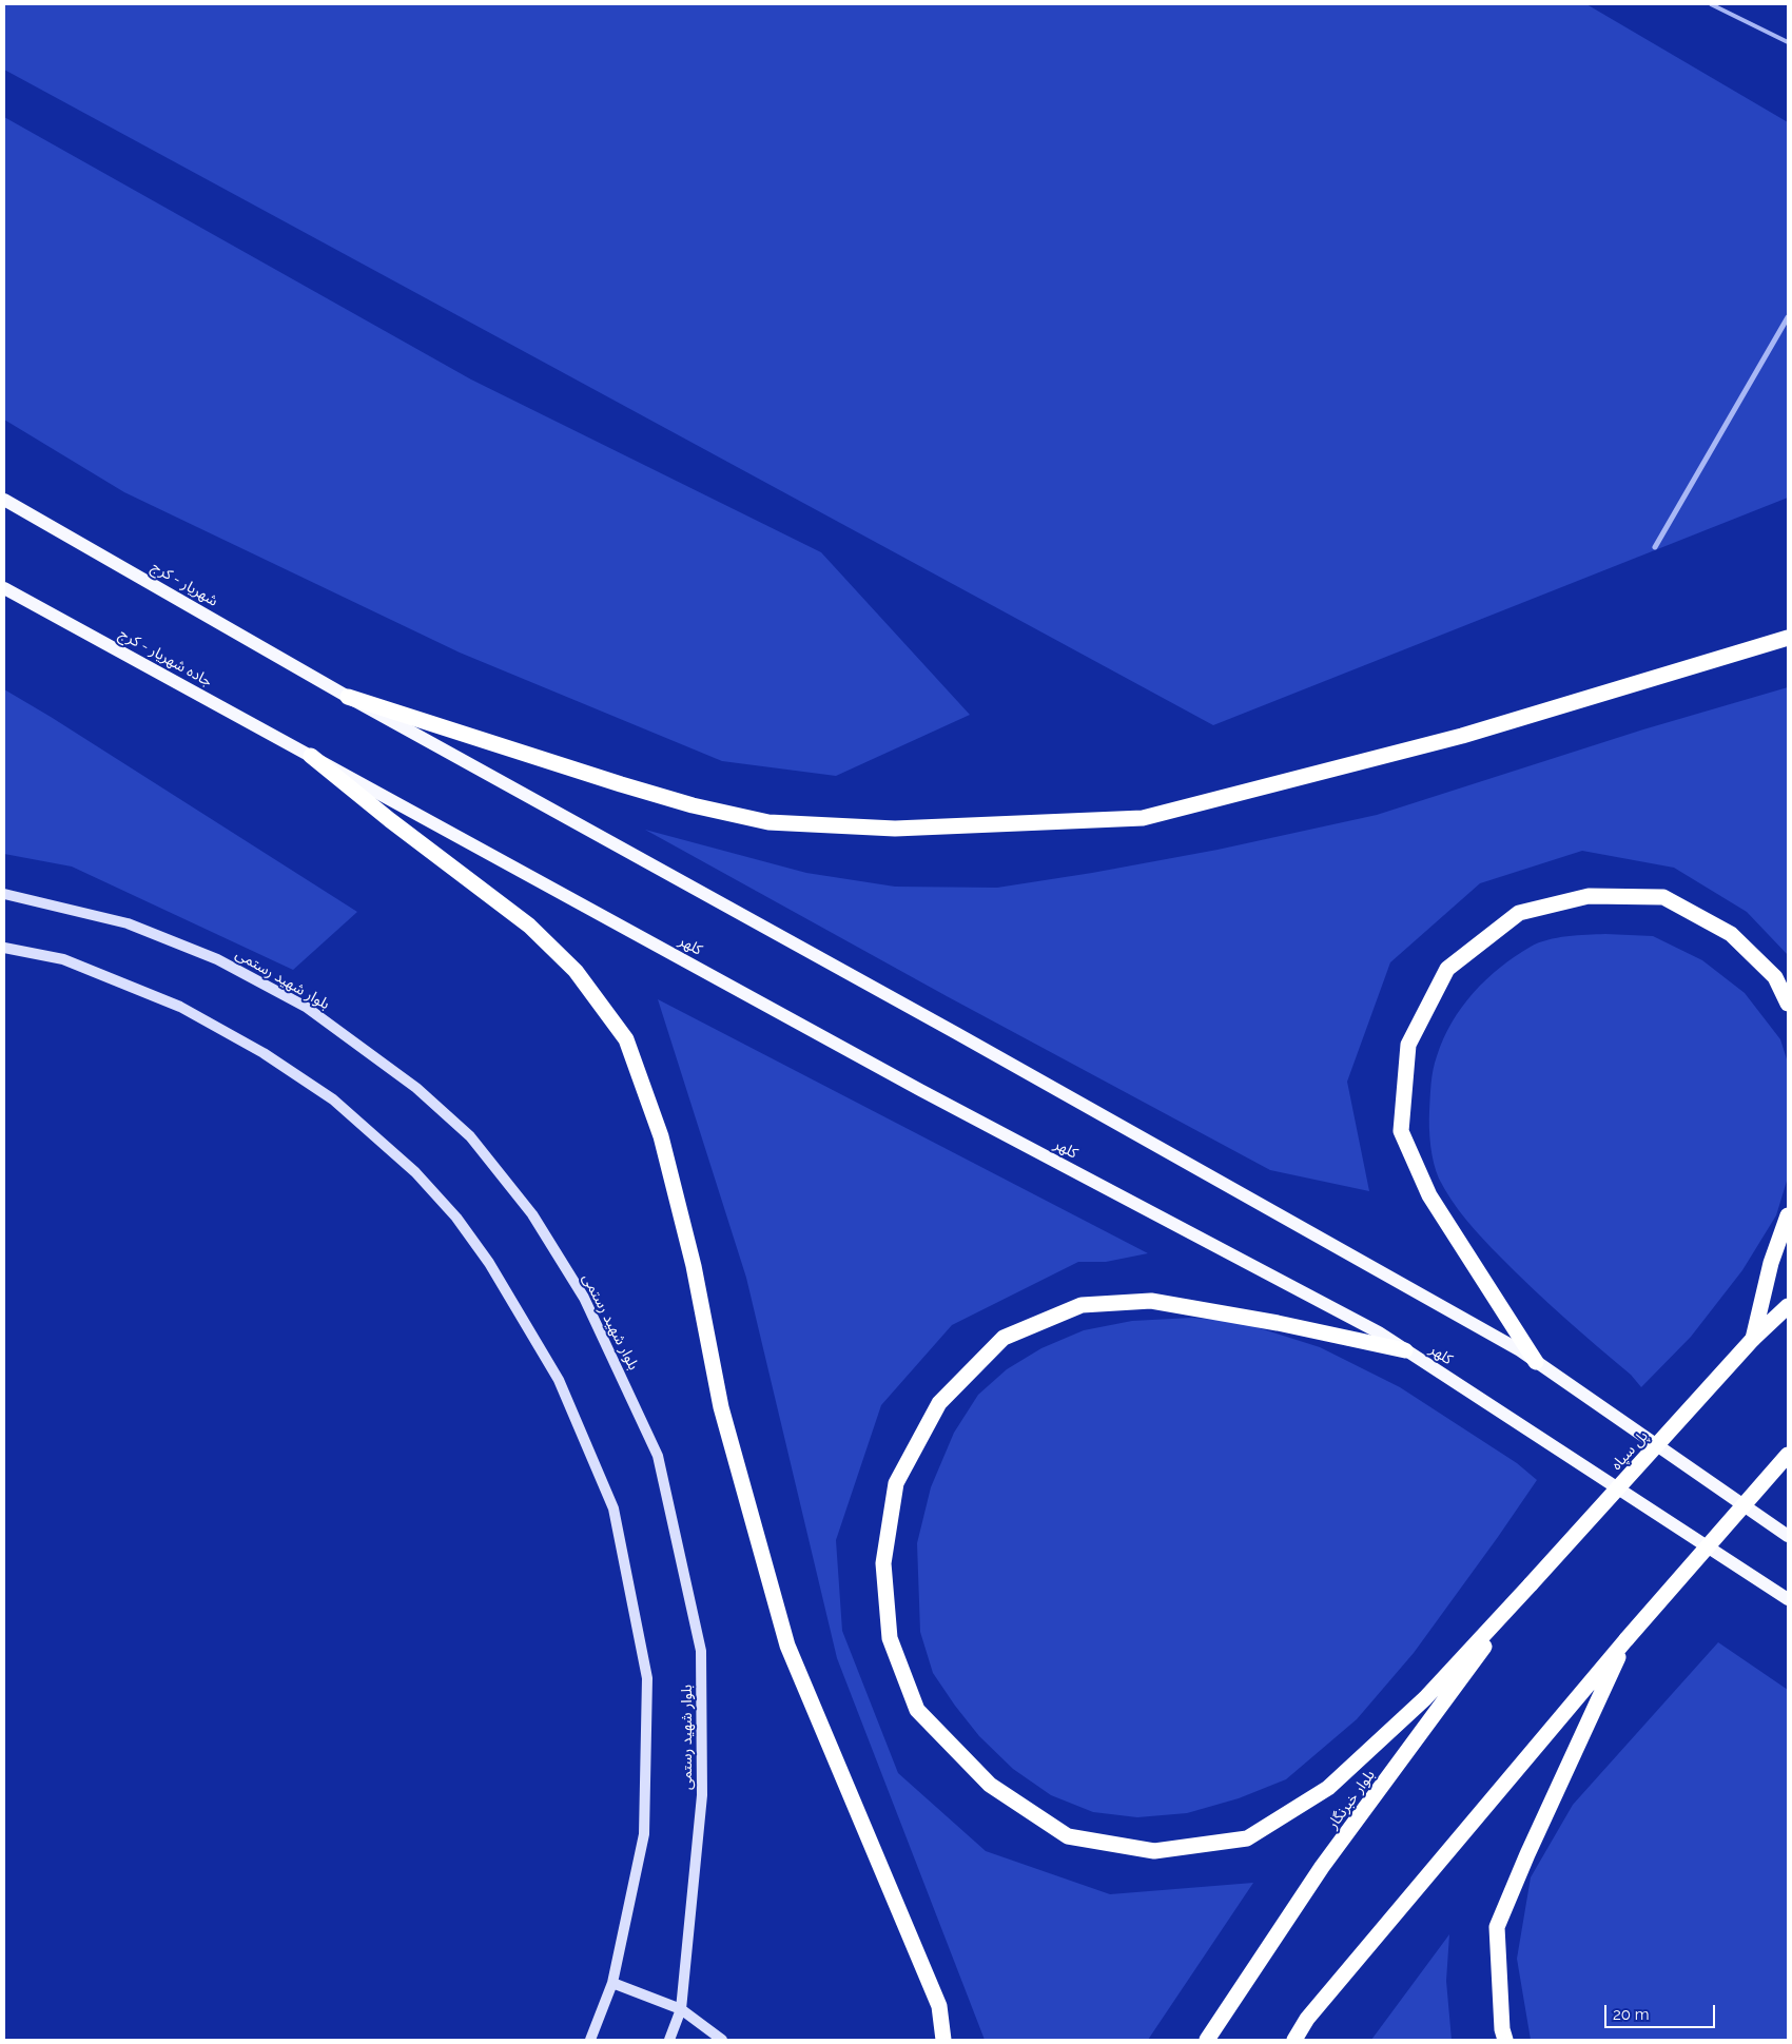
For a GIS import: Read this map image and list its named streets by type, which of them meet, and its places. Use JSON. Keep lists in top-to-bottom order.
{
  "streets": {
    "highway": ["پل سپاه", "بلوار خبرنگار"],
    "main road": [
      "شهریار - کرج",
      "جاده شهریار - کرج",
      "کلهر",
      "بلوار شهید رستمی"
    ]
  },
  "crossings": [
    ["جاده شهریار - کرج", "کلهر"],
    ["پل سپاه", "بلوار خبرنگار"]
  ],
  "scale_bar": "20 m"
}
